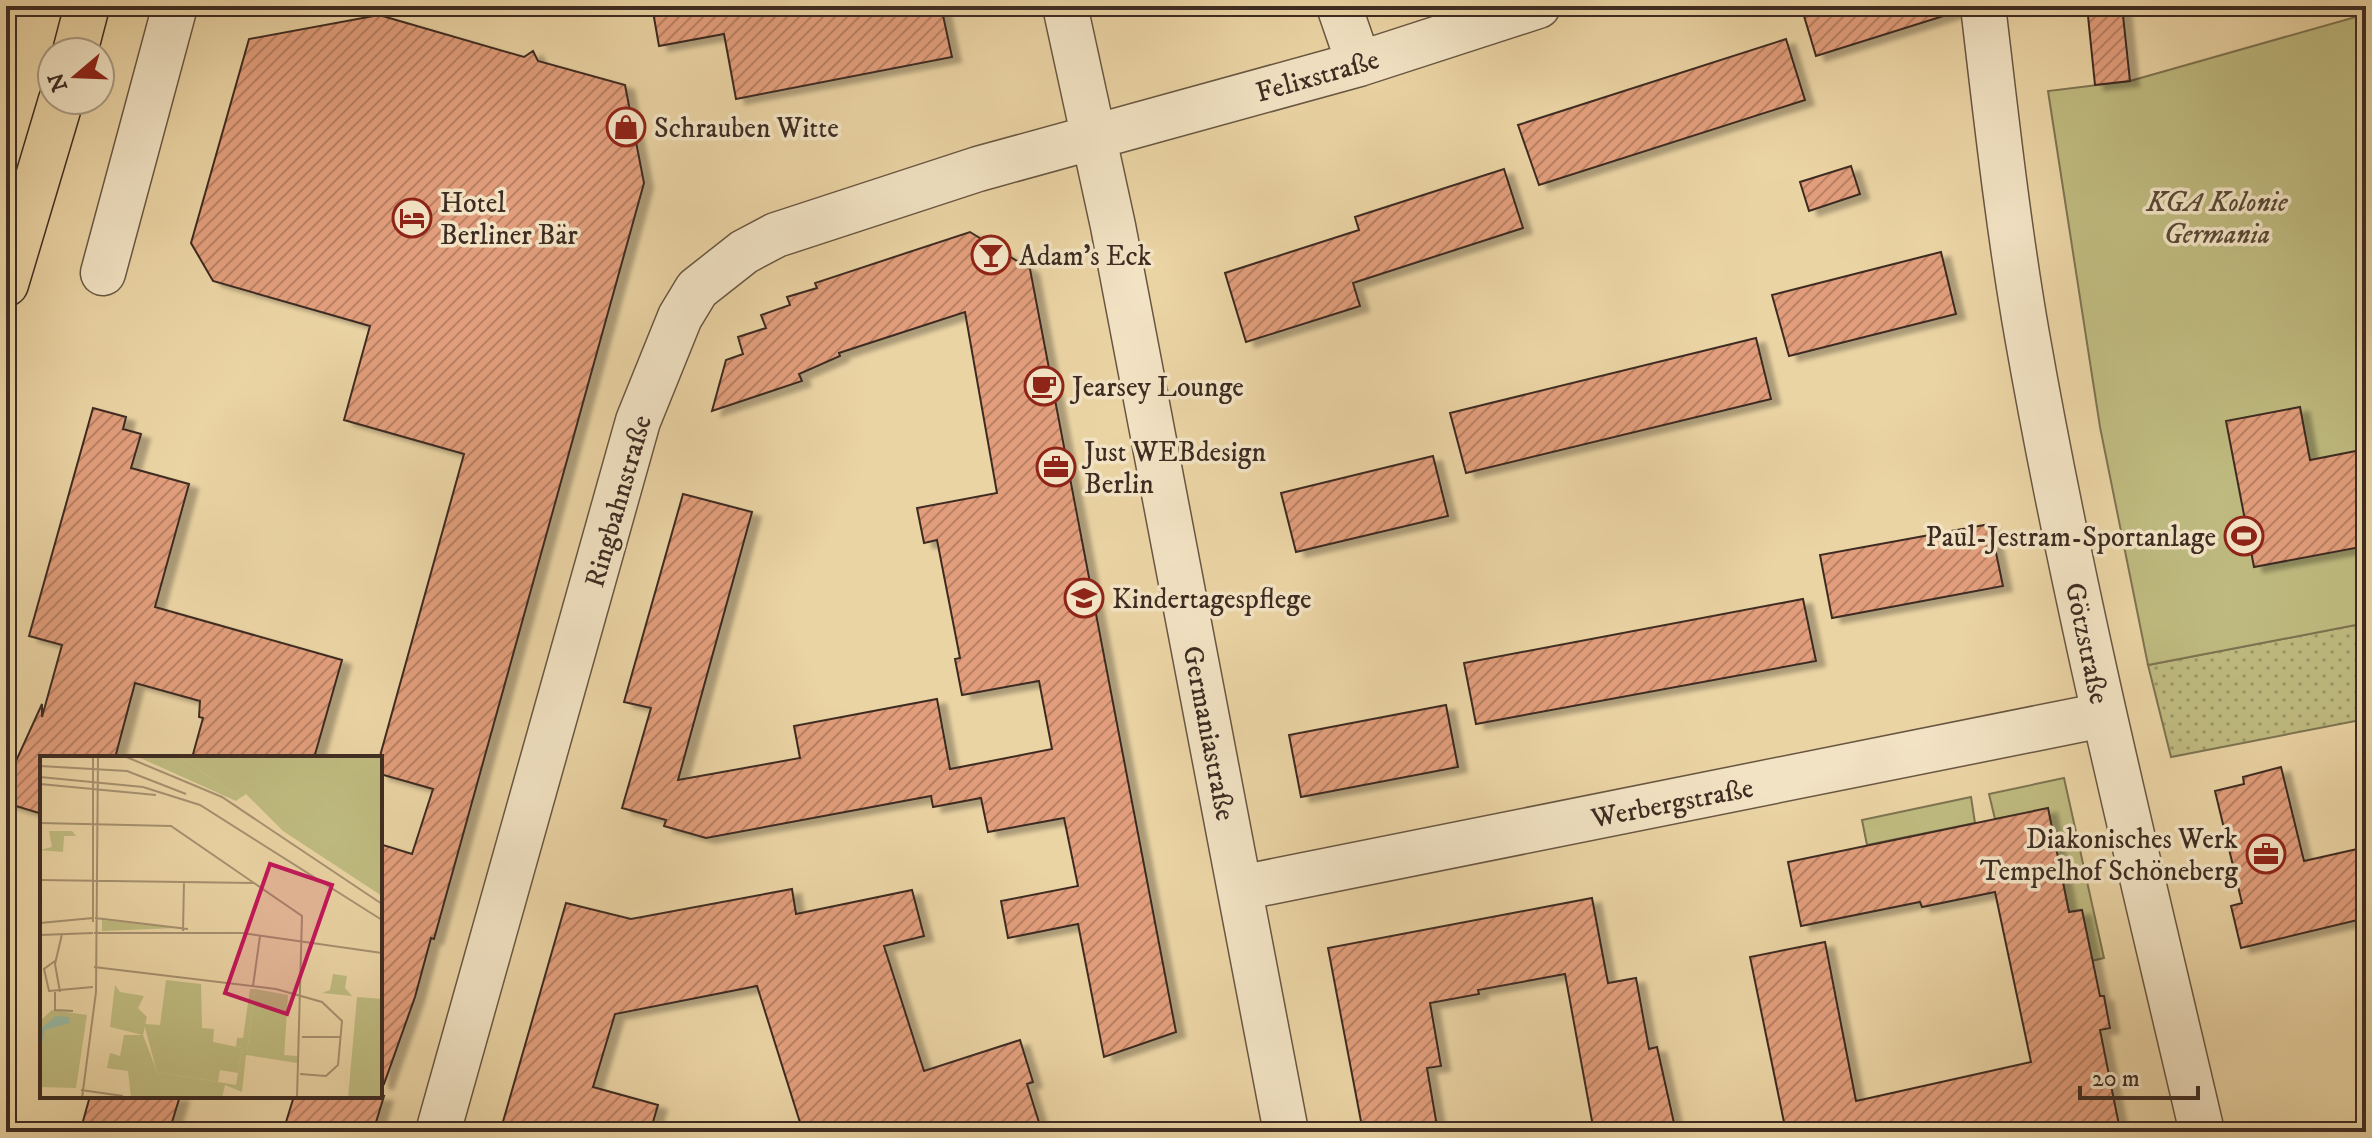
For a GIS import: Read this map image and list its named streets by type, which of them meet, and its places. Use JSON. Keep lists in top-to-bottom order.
{
  "streets": {
    "street": [
      "Felixstraße",
      "Ringbahnstraße",
      "Götzstraße",
      "Germaniastraße",
      "Werbergstraße"
    ]
  },
  "crossings": [
    ["Felixstraße", "Ringbahnstraße"],
    ["Felixstraße", "Germaniastraße"],
    ["Ringbahnstraße", "Germaniastraße"],
    ["Götzstraße", "Werbergstraße"],
    ["Germaniastraße", "Werbergstraße"]
  ],
  "parks": ["KGA Kolonie Germania"],
  "places": {
    "shop": ["Schrauben Witte"],
    "hotel": ["Hotel Berliner Bär"],
    "bar": ["Adam's Eck"],
    "cafe": ["Jearsey Lounge"],
    "office": ["Just WEBdesign Berlin", "Diakonisches Werk Tempelhof Schöneberg"],
    "sports": ["Paul-Jestram-Sportanlage"],
    "school or university": ["Kindertagespflege"]
  },
  "scale_bar": "20 m",
  "north": "left"
}
